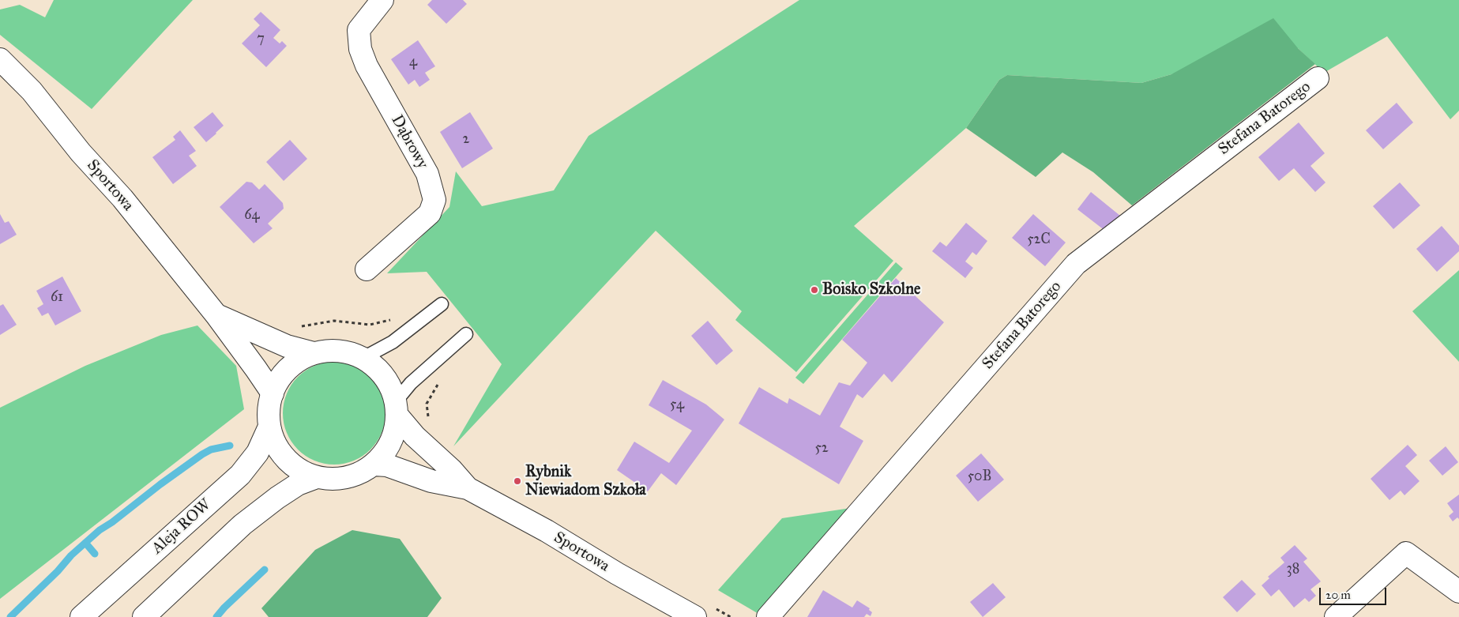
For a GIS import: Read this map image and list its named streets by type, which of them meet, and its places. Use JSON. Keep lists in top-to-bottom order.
{
  "streets": {
    "street": [
      "Stefana Batorego",
      "Dąbrowy",
      "Sportowa",
      "Aleja ROW"
    ]
  },
  "crossings": [
    ["Sportowa", "Aleja ROW"]
  ],
  "places": ["Boisko Szkolne", "Rybnik Niewiadom Szkoła"],
  "house_numbers": [
    "7",
    "4",
    "2",
    "64",
    "52C",
    "61",
    "54",
    "52",
    "50B",
    "38"
  ],
  "scale_bar": "20 m"
}
